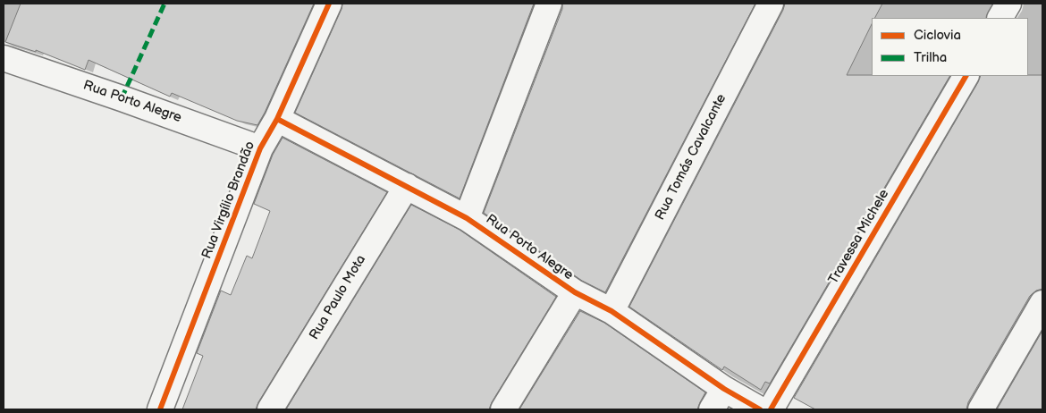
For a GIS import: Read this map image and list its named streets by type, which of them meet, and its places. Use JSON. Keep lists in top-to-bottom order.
{
  "streets": {
    "street": [
      "Rua Porto Alegre",
      "Rua Tomás Cavalcante",
      "Rua Virgílio Brandão",
      "Travessa Michele",
      "Rua Paulo Mota"
    ]
  },
  "crossings": [
    ["Rua Porto Alegre", "Rua Tomás Cavalcante"],
    ["Rua Porto Alegre", "Rua Virgílio Brandão"],
    ["Rua Porto Alegre", "Rua Paulo Mota"]
  ],
  "legend": ["Ciclovia", "Trilha"]
}
